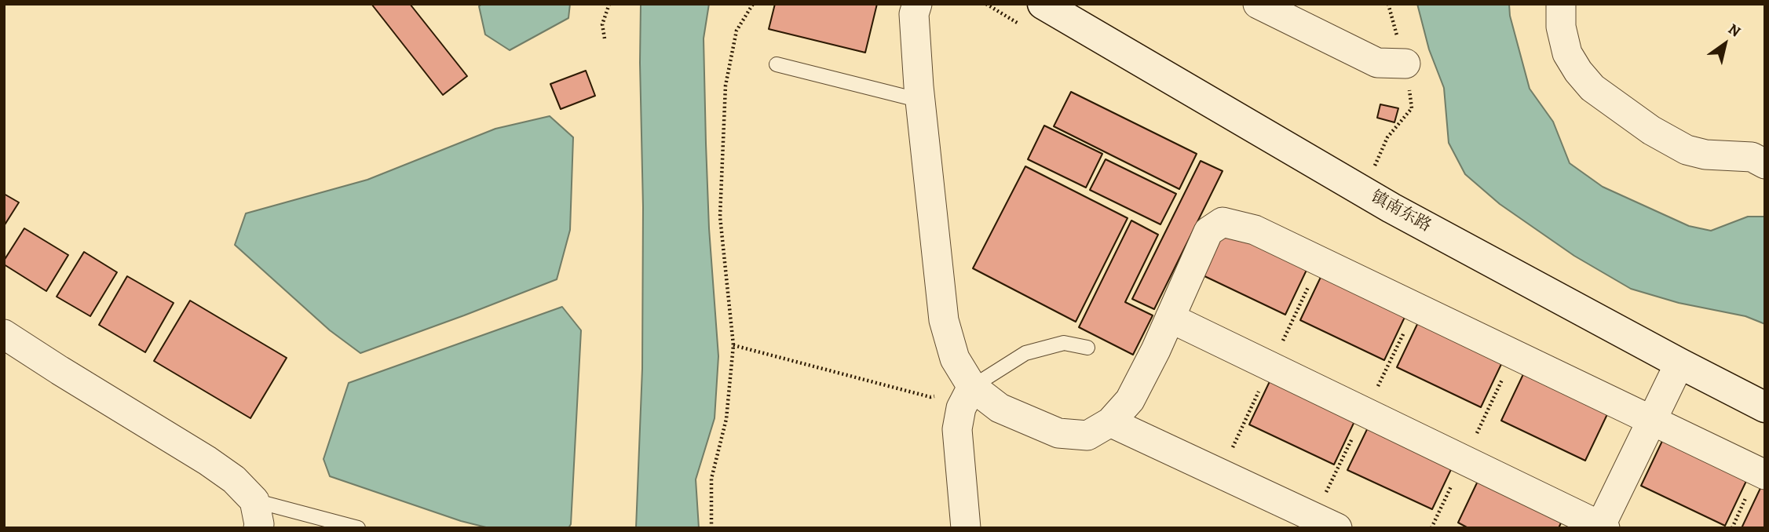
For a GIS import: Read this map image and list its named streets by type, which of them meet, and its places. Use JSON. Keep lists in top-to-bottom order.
{
  "streets": {
    "street": ["镇南东路"]
  },
  "north": "top right"
}
